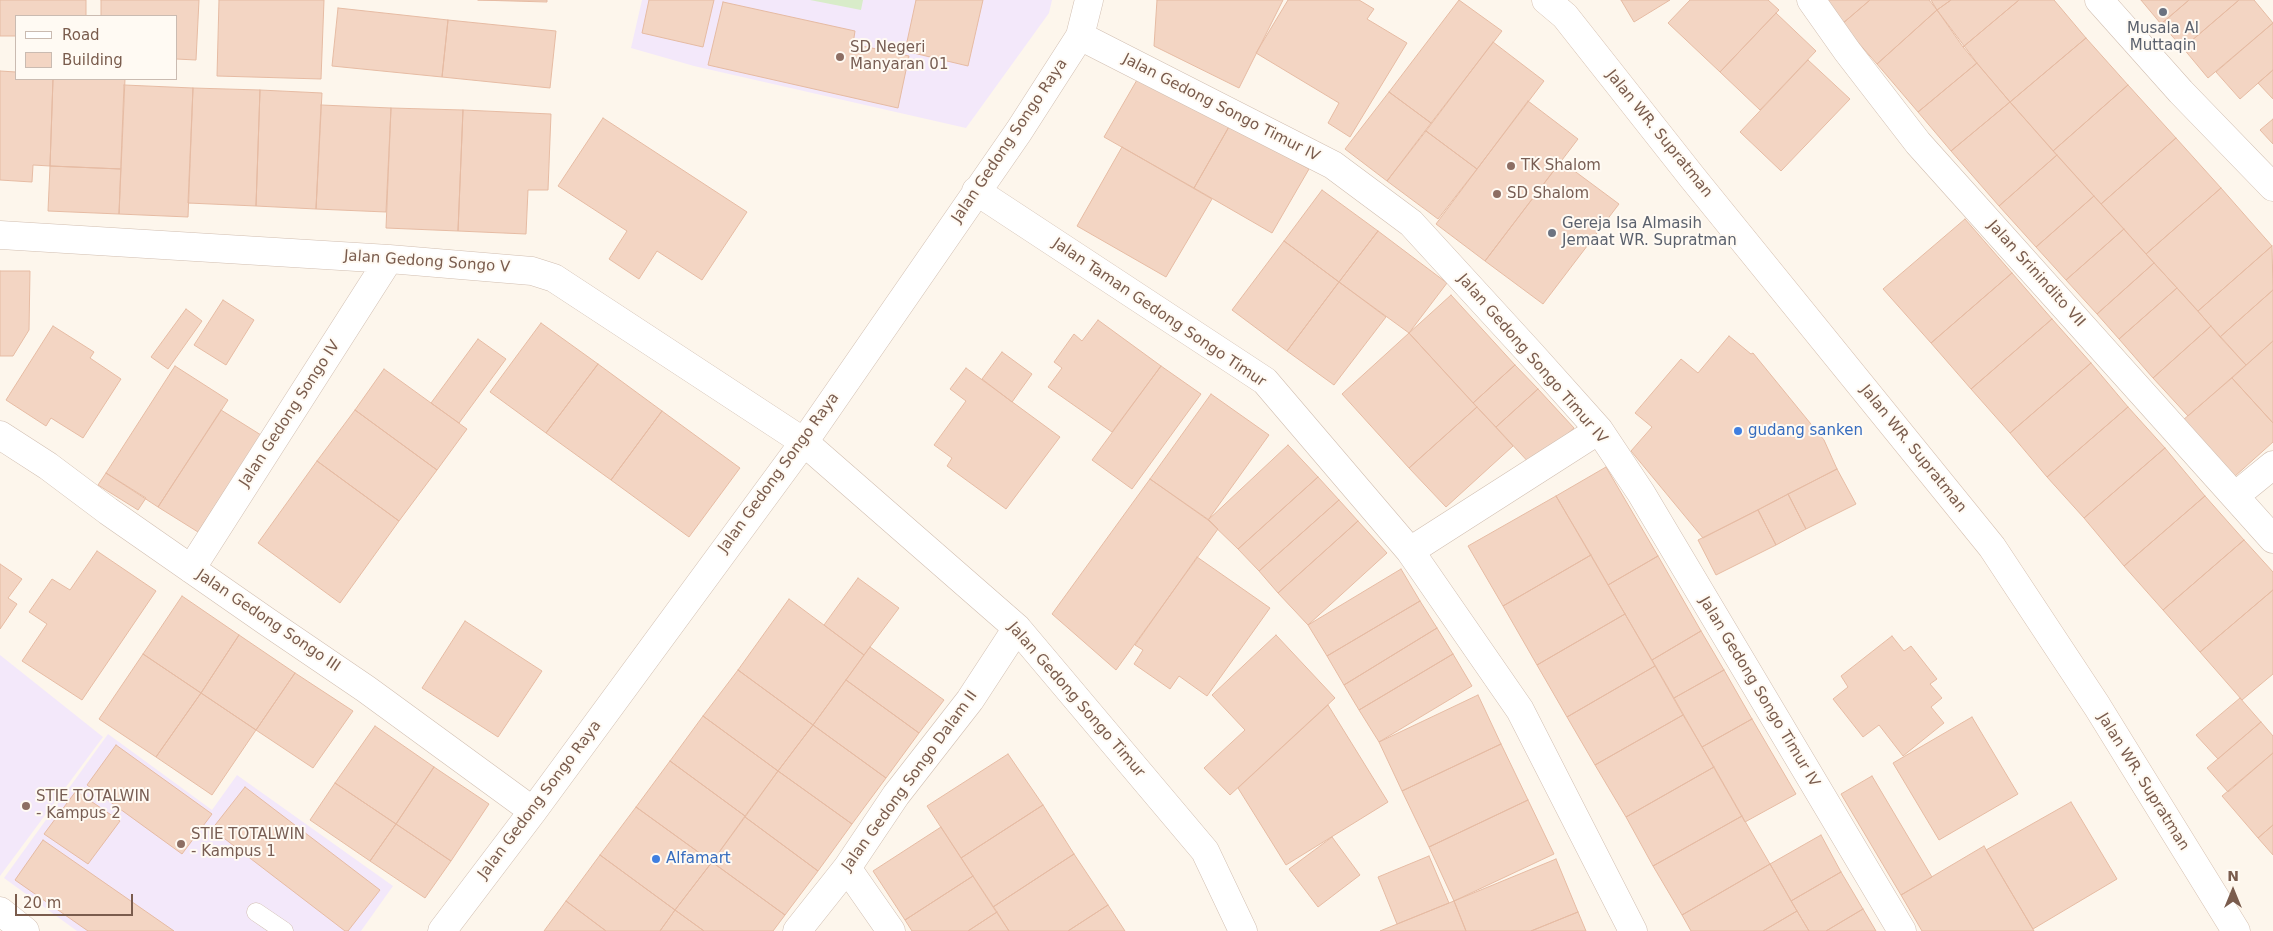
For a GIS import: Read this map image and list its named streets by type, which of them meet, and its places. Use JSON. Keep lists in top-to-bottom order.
{
  "streets": {
    "street": [
      "Jalan Gedong Songo Timur IV",
      "Jalan WR. Supratman",
      "Jalan Gedong Songo Raya",
      "Jalan Gedong Songo V",
      "Jalan Srinindito VII",
      "Jalan Taman Gedong Songo Timur",
      "Jalan Gedong Songo IV",
      "Jalan Gedong Songo III",
      "Jalan Gedong Songo Timur",
      "Jalan Gedong Songo Dalam II"
    ]
  },
  "crossings": [
    ["Jalan Gedong Songo Timur IV", "Jalan Gedong Songo Raya"],
    ["Jalan Gedong Songo Raya", "Jalan Gedong Songo V"],
    ["Jalan Gedong Songo Raya", "Jalan Taman Gedong Songo Timur"],
    ["Jalan Gedong Songo Raya", "Jalan Gedong Songo III"],
    ["Jalan Gedong Songo Raya", "Jalan Gedong Songo Timur"],
    ["Jalan Gedong Songo V", "Jalan Gedong Songo IV"],
    ["Jalan Gedong Songo V", "Jalan Gedong Songo Timur"],
    ["Jalan Gedong Songo IV", "Jalan Gedong Songo III"],
    ["Jalan Gedong Songo Timur", "Jalan Gedong Songo Dalam II"]
  ],
  "places": [
    "Musala Al Muttaqin",
    "SD Negeri Manyaran 01",
    "TK Shalom",
    "SD Shalom",
    "Gereja Isa Almasih Jemaat WR. Supratman",
    "gudang sanken",
    "STIE TOTALWIN - Kampus 2",
    "STIE TOTALWIN - Kampus 1",
    "Alfamart"
  ],
  "legend": ["Road", "Building"],
  "scale_bar": "20 m",
  "north": "top"
}
